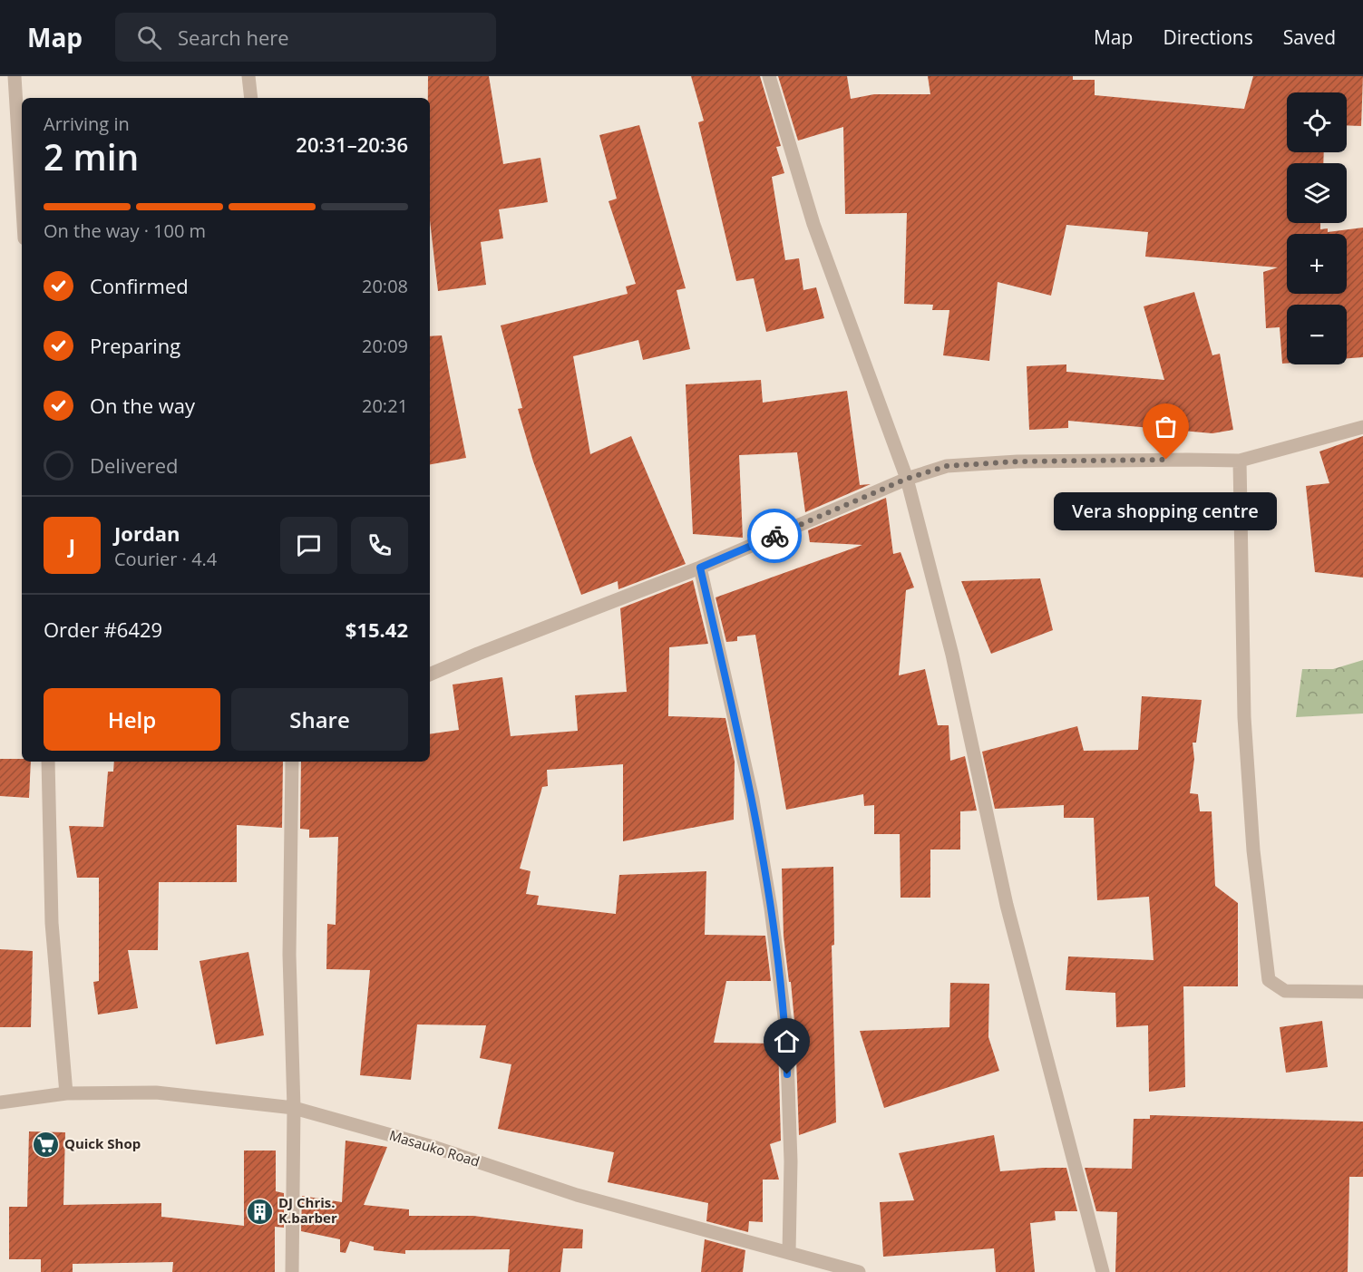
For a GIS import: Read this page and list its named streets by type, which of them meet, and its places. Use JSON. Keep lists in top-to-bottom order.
{
  "streets": {
    "street": ["Masauko Road"]
  },
  "places": {
    "other": ["Vera shopping centre"],
    "supermarket": ["Quick Shop"],
    "building": ["DJ Chris. K.barber"]
  },
  "page": {
    "header": "Map",
    "search": "Search here",
    "nav": ["Map", "Directions", "Saved"],
    "map_buttons": ["+", "−"],
    "heading": ["2 min", "Arriving in", "20:31–20:36"],
    "panel": [
      "Jordan",
      "Courier · 4.4",
      "Order #6429",
      "$15.42"
    ],
    "bar": "On the way · 100 m",
    "list": [
      ["Confirmed", "20:08"],
      ["Preparing", "20:09"],
      ["On the way", "20:21"],
      "Delivered"
    ],
    "bubble": "Vera shopping centre",
    "round": "J",
    "buttons": ["Help", "Share"]
  }
}
